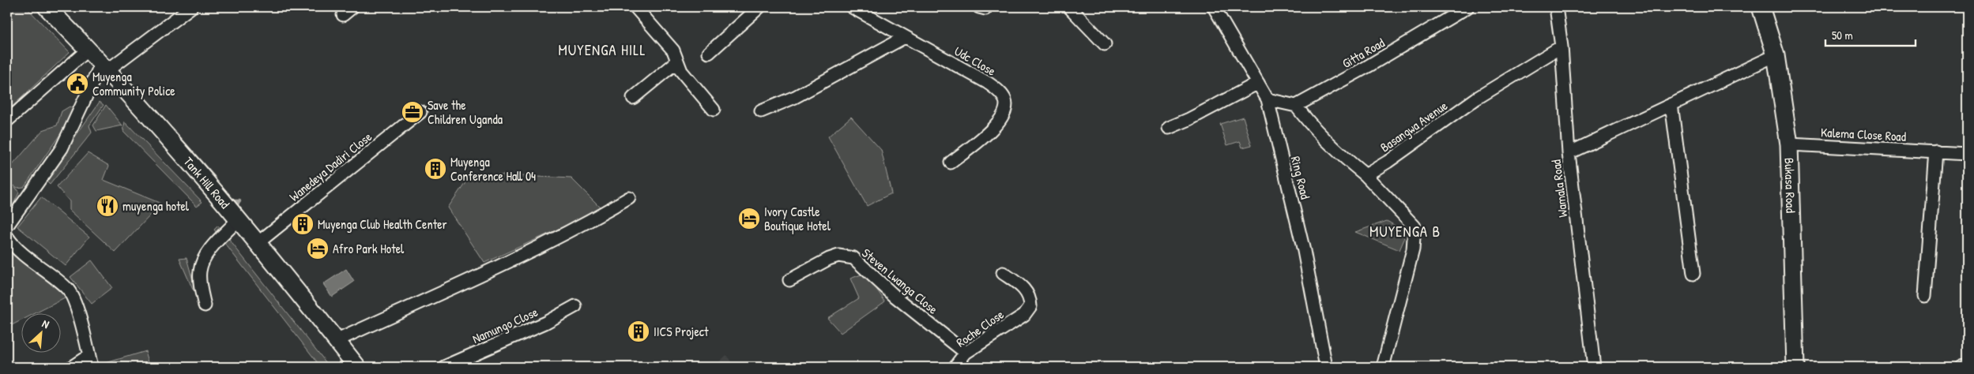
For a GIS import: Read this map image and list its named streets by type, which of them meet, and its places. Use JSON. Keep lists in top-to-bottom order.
{
  "streets": {
    "street": [
      "Gitta Road",
      "Udc Close",
      "Basangwa Avenue",
      "Kalema Close Road",
      "Wanedeya Dadiri Close",
      "Ring Road",
      "Tank Hill Road",
      "Bukasa Road",
      "Wamala Road",
      "Steven Lwanga Close",
      "Namungo Close",
      "Roche Close"
    ]
  },
  "crossings": [
    ["Basangwa Avenue", "Wamala Road"],
    ["Kalema Close Road", "Bukasa Road"],
    ["Wanedeya Dadiri Close", "Tank Hill Road"],
    ["Steven Lwanga Close", "Roche Close"]
  ],
  "districts": ["MUYENGA HILL", "MUYENGA B"],
  "places": {
    "public building": ["Muyenga Community Police"],
    "office": ["Save the Children Uganda"],
    "building": ["Muyenga Conference Hall 04", "Muyenga Club Health Center", "IICS Project"],
    "restaurant": ["muyenga hotel"],
    "hotel": ["Ivory Castle Boutique Hotel", "Afro Park Hotel"]
  },
  "scale_bar": "50 m",
  "north": "top right"
}
